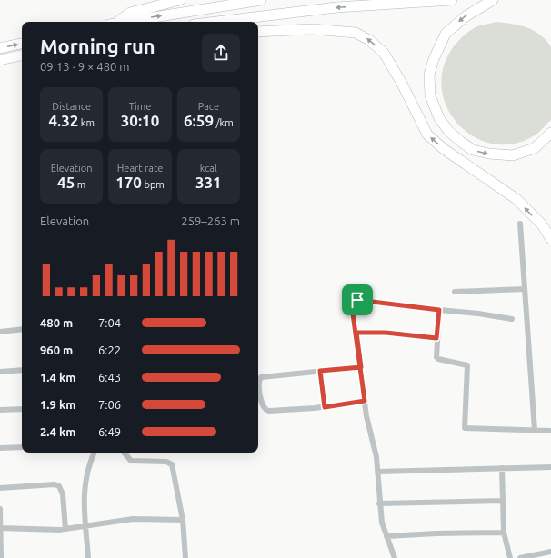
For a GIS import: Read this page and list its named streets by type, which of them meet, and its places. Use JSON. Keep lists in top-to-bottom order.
{
  "page": {
    "heading": ["Morning run", "09:13 · 9 × 480 m"],
    "stats": [
      ["Distance", "4.32 km"],
      ["Time", "30:10"],
      ["Pace", "6:59 /km"],
      ["Elevation", "45 m"],
      ["Heart rate", "170 bpm"],
      ["kcal", "331"]
    ],
    "chart": ["Elevation", "259–263 m"],
    "list": [
      {
        "name": "480 m",
        "note": "7:04"
      },
      {
        "name": "960 m",
        "note": "6:22"
      },
      {
        "name": "1.4 km",
        "note": "6:43"
      },
      {
        "name": "1.9 km",
        "note": "7:06"
      },
      {
        "name": "2.4 km",
        "note": "6:49"
      }
    ]
  }
}
